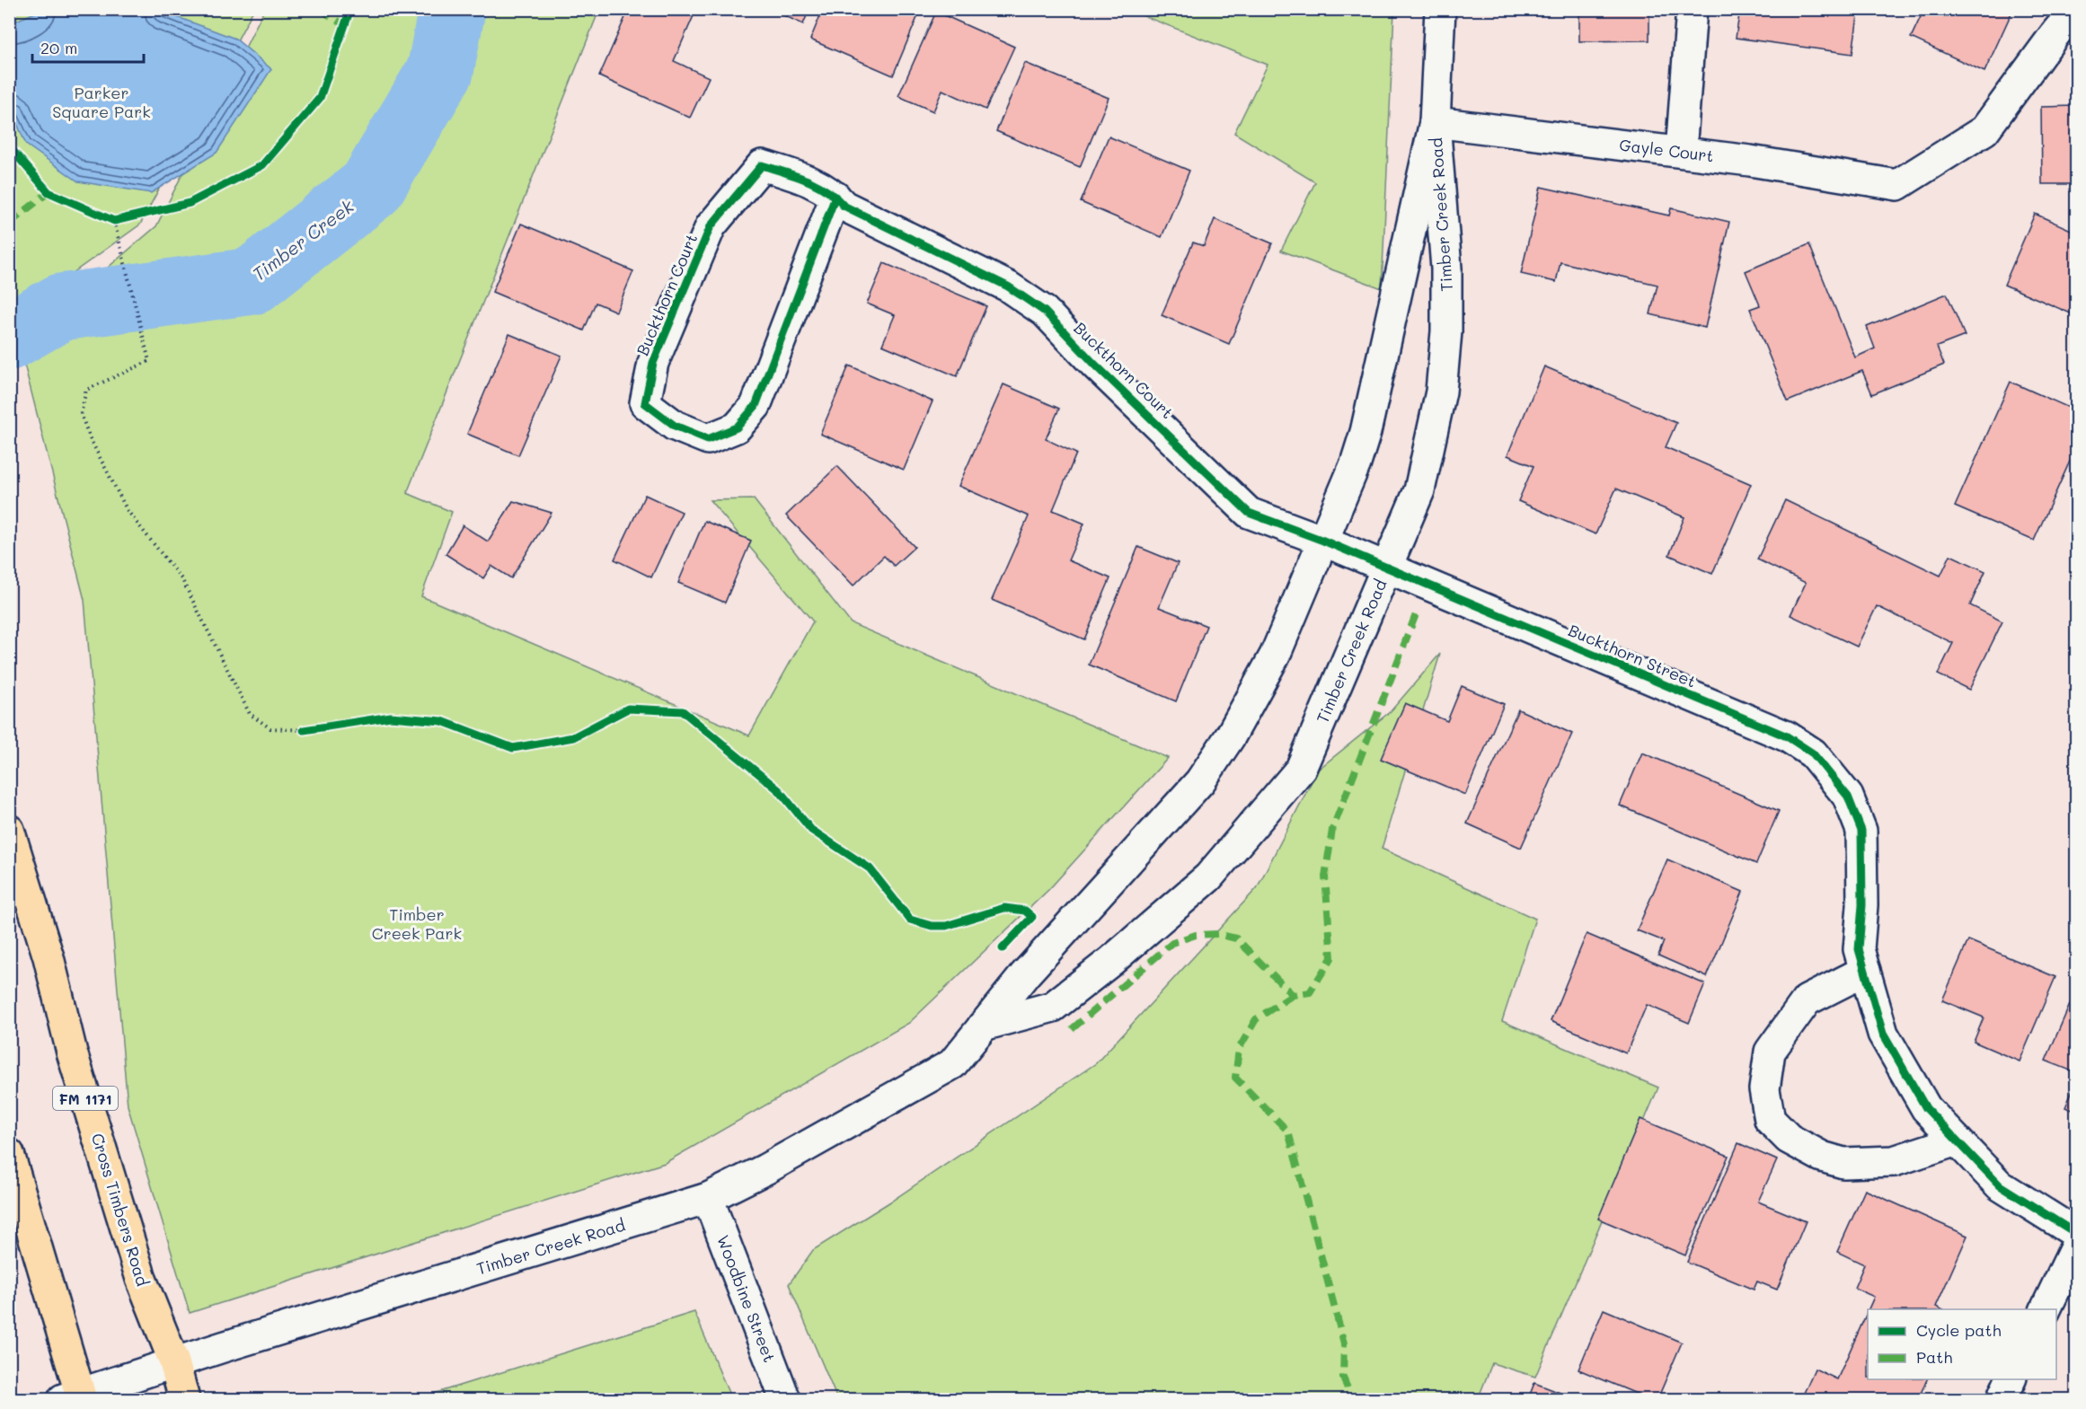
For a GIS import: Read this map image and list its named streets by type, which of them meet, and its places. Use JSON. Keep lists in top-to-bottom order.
{
  "streets": {
    "main road": ["FM 1171", "Cross Timbers Road"],
    "street": [
      "Gayle Court",
      "Timber Creek Road",
      "Buckthorn Court",
      "Buckthorn Street",
      "Woodbine Street"
    ]
  },
  "crossings": [
    ["Gayle Court", "Timber Creek Road"],
    ["Timber Creek Road", "Buckthorn Court"],
    ["Timber Creek Road", "Buckthorn Street"],
    ["Timber Creek Road", "Cross Timbers Road"],
    ["Timber Creek Road", "Woodbine Street"],
    ["Buckthorn Court", "Buckthorn Street"]
  ],
  "water": ["Timber Creek"],
  "parks": ["Parker Square Park", "Timber Creek Park"],
  "legend": ["Cycle path", "Path"],
  "scale_bar": "20 m"
}
